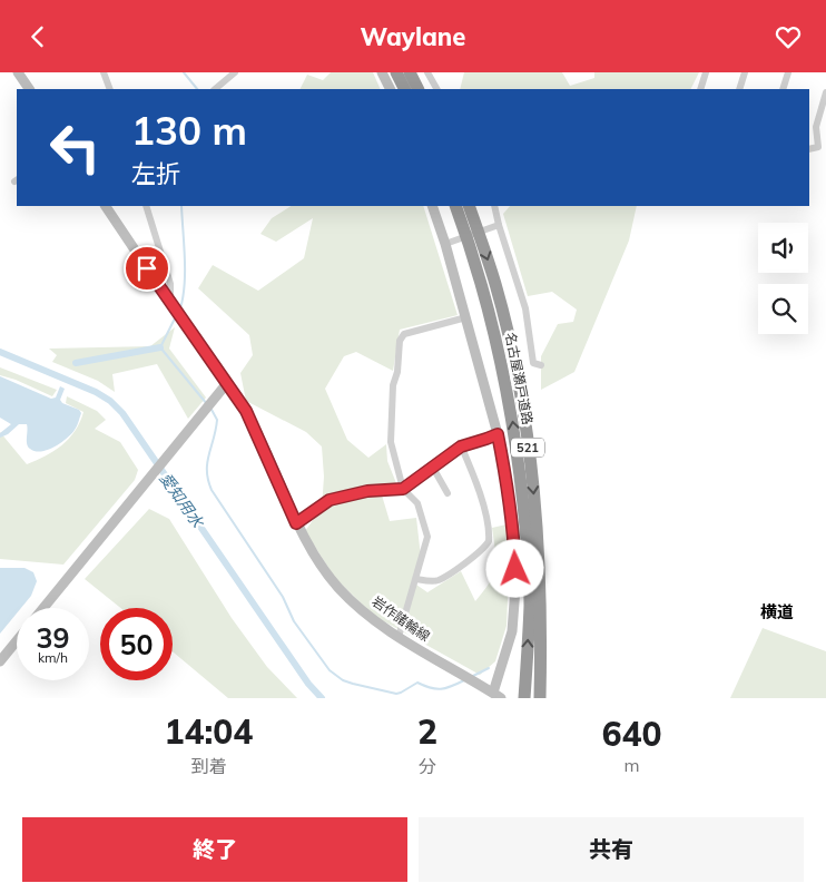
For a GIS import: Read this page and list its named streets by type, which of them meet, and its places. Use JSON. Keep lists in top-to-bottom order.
{
  "streets": {
    "highway": ["名古屋瀬戸道路", "521"],
    "main road": ["岩作諸輪線"]
  },
  "districts": ["横道"],
  "water": ["愛知用水"],
  "page": {
    "header": "Waylane",
    "turn": ["130 m", "左折"],
    "speed": "39 km/h",
    "limit": "50",
    "eta": [
      "14:04",
      "到着",
      "2",
      "分",
      "640",
      "m"
    ],
    "buttons": ["終了", "共有"]
  }
}
